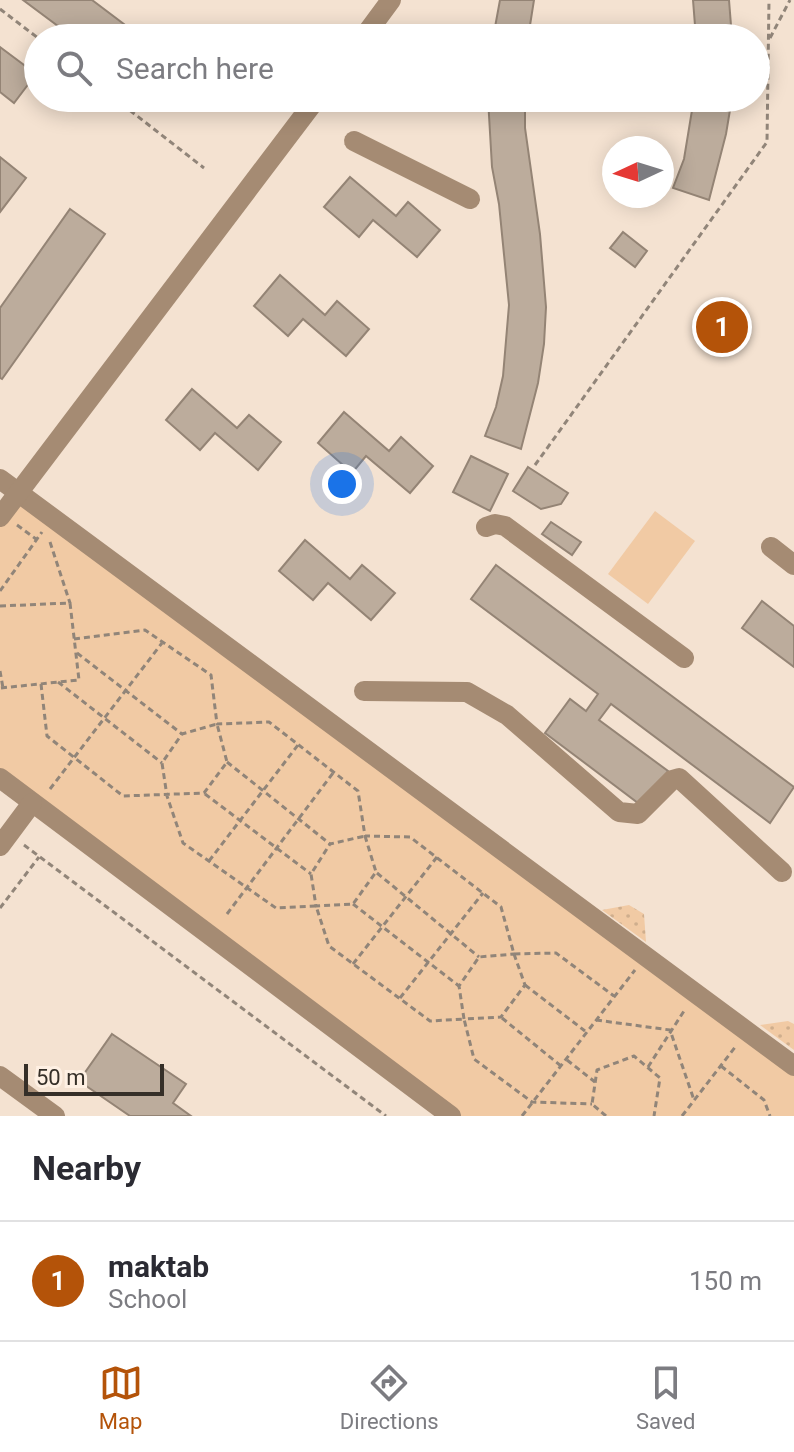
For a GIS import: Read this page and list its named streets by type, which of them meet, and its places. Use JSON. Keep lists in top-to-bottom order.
{
  "scale_bar": "50 m",
  "north": "left",
  "page": {
    "search": "Search here",
    "pins": "1",
    "scale": "50 m",
    "heading": "Nearby",
    "list": [
      {
        "mark": "1",
        "name": "maktab",
        "note": "School",
        "value": "150 m"
      }
    ],
    "nav": ["Map", "Directions", "Saved"]
  }
}
